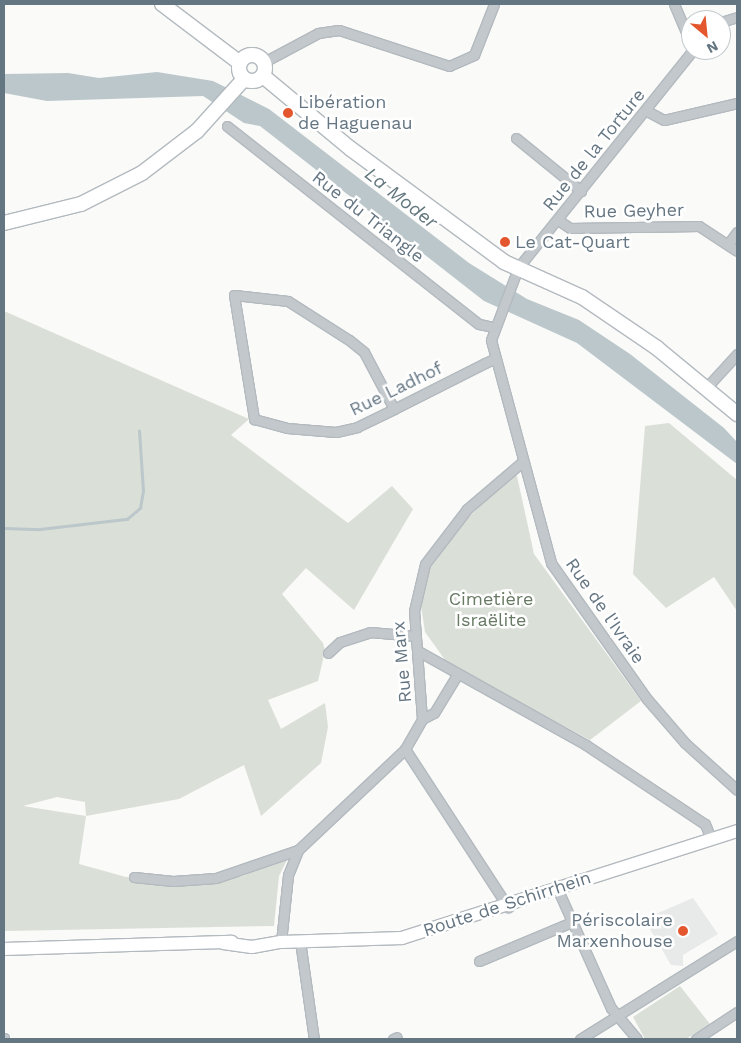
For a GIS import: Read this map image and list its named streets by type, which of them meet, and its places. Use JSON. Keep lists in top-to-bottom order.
{
  "streets": {
    "street": [
      "Rue de la Torture",
      "Rue Geyher",
      "Rue du Triangle",
      "Rue Ladhof",
      "Rue de l'Ivraie",
      "Rue Marx",
      "Route de Schirrhein"
    ]
  },
  "crossings": [
    ["Rue de la Torture", "Rue Geyher"],
    ["Rue de la Torture", "Rue du Triangle"],
    ["Rue de la Torture", "Rue de l'Ivraie"],
    ["Rue du Triangle", "Rue de l'Ivraie"],
    ["Rue Ladhof", "Rue de l'Ivraie"],
    ["Rue de l'Ivraie", "Rue Marx"],
    ["Rue Marx", "Route de Schirrhein"]
  ],
  "water": ["La Moder"],
  "parks": ["Cimetière Israëlite"],
  "places": ["Libération de Haguenau", "Le Cat-Quart", "Périscolaire Marxenhouse"],
  "north": "bottom right"
}
